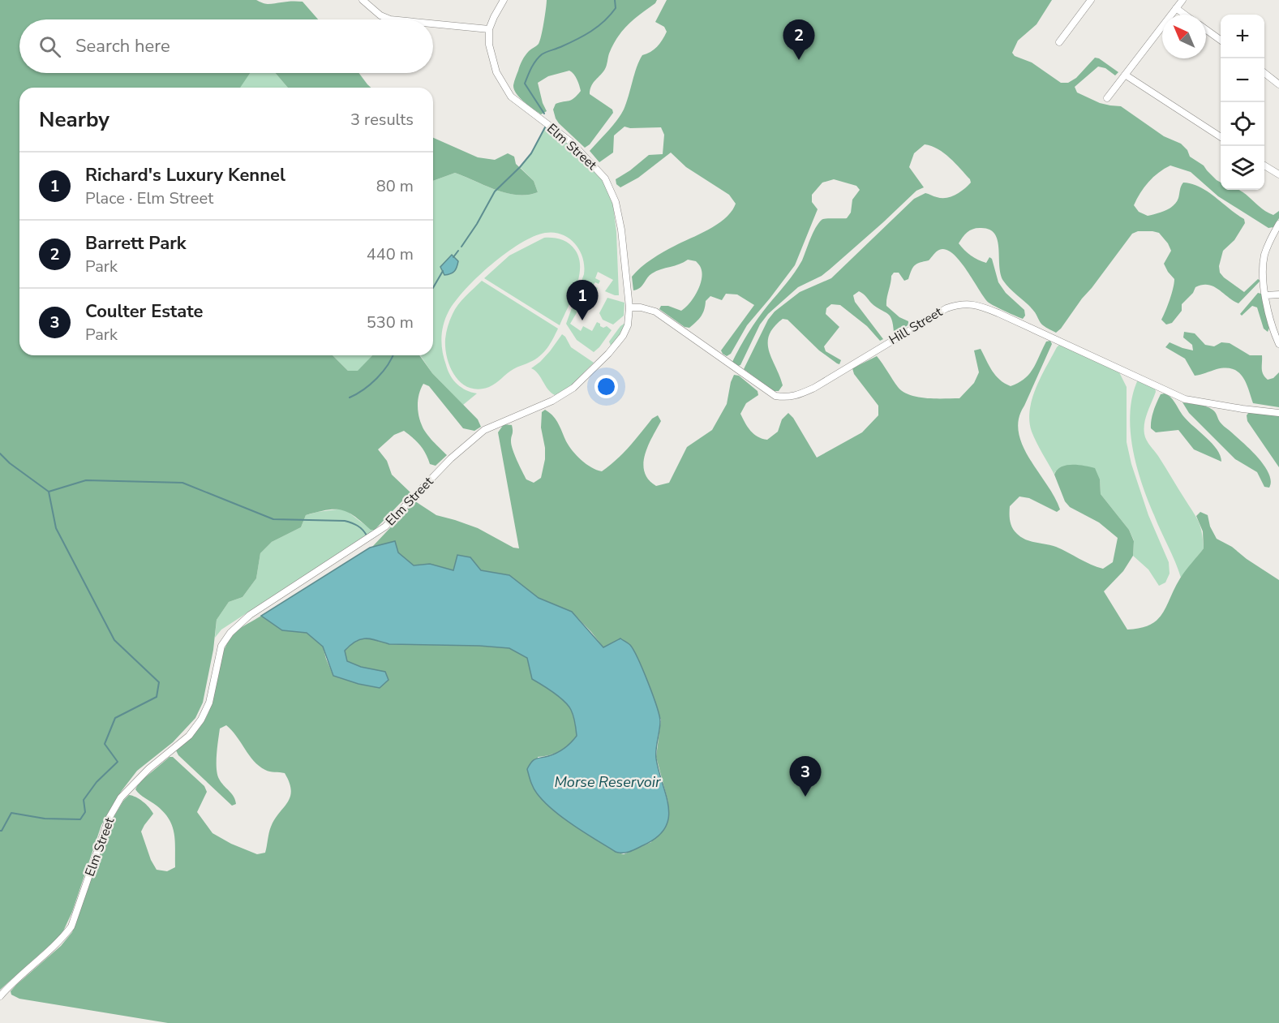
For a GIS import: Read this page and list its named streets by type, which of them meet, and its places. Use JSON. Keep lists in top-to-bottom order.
{
  "streets": {
    "street": ["Elm Street", "Hill Street"]
  },
  "crossings": [
    ["Elm Street", "Hill Street"]
  ],
  "water": ["Morse Reservoir"],
  "north": "top left",
  "page": {
    "map_buttons": ["+", "−"],
    "pins": ["2", "1", "3"],
    "search": "Search here",
    "heading": ["Nearby", "3 results"],
    "list": [
      {
        "mark": "1",
        "name": "Richard's Luxury Kennel",
        "note": "Place · Elm Street",
        "value": "80 m"
      },
      {
        "mark": "2",
        "name": "Barrett Park",
        "note": "Park",
        "value": "440 m"
      },
      {
        "mark": "3",
        "name": "Coulter Estate",
        "note": "Park",
        "value": "530 m"
      }
    ]
  }
}
